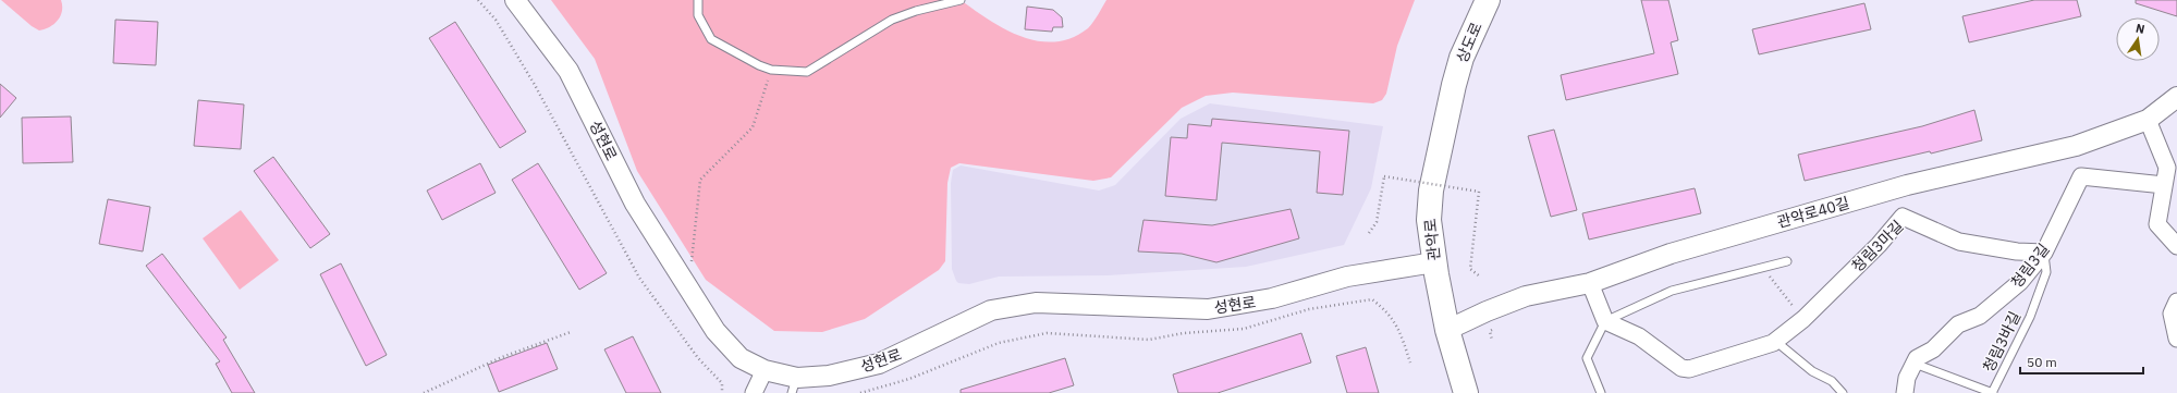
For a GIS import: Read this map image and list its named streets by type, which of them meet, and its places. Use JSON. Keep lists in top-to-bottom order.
{
  "streets": {
    "main road": ["상도로", "관악로"],
    "street": [
      "성현로",
      "관악로40길",
      "청림3마길",
      "청림3길"
    ],
    "lane": ["청림3바길"]
  },
  "crossings": [
    ["상도로", "관악로"],
    ["성현로", "관악로"],
    ["관악로40길", "관악로"],
    ["청림3마길", "청림3길"],
    ["청림3마길", "청림3바길"],
    ["청림3길", "청림3바길"]
  ],
  "scale_bar": "50 m",
  "north": "top"
}
